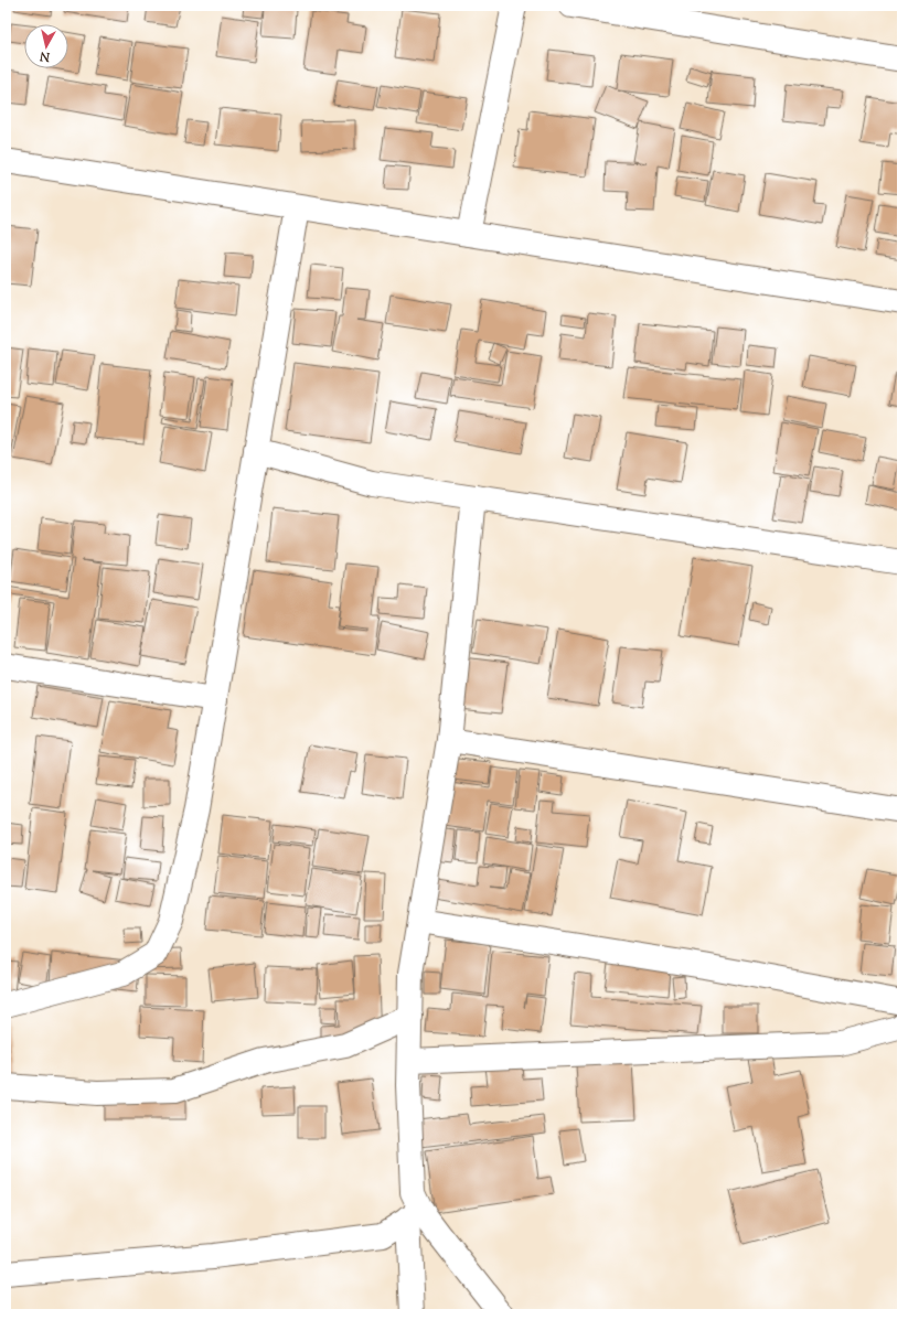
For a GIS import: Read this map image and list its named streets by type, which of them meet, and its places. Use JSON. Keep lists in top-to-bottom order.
{
  "north": "bottom"
}
